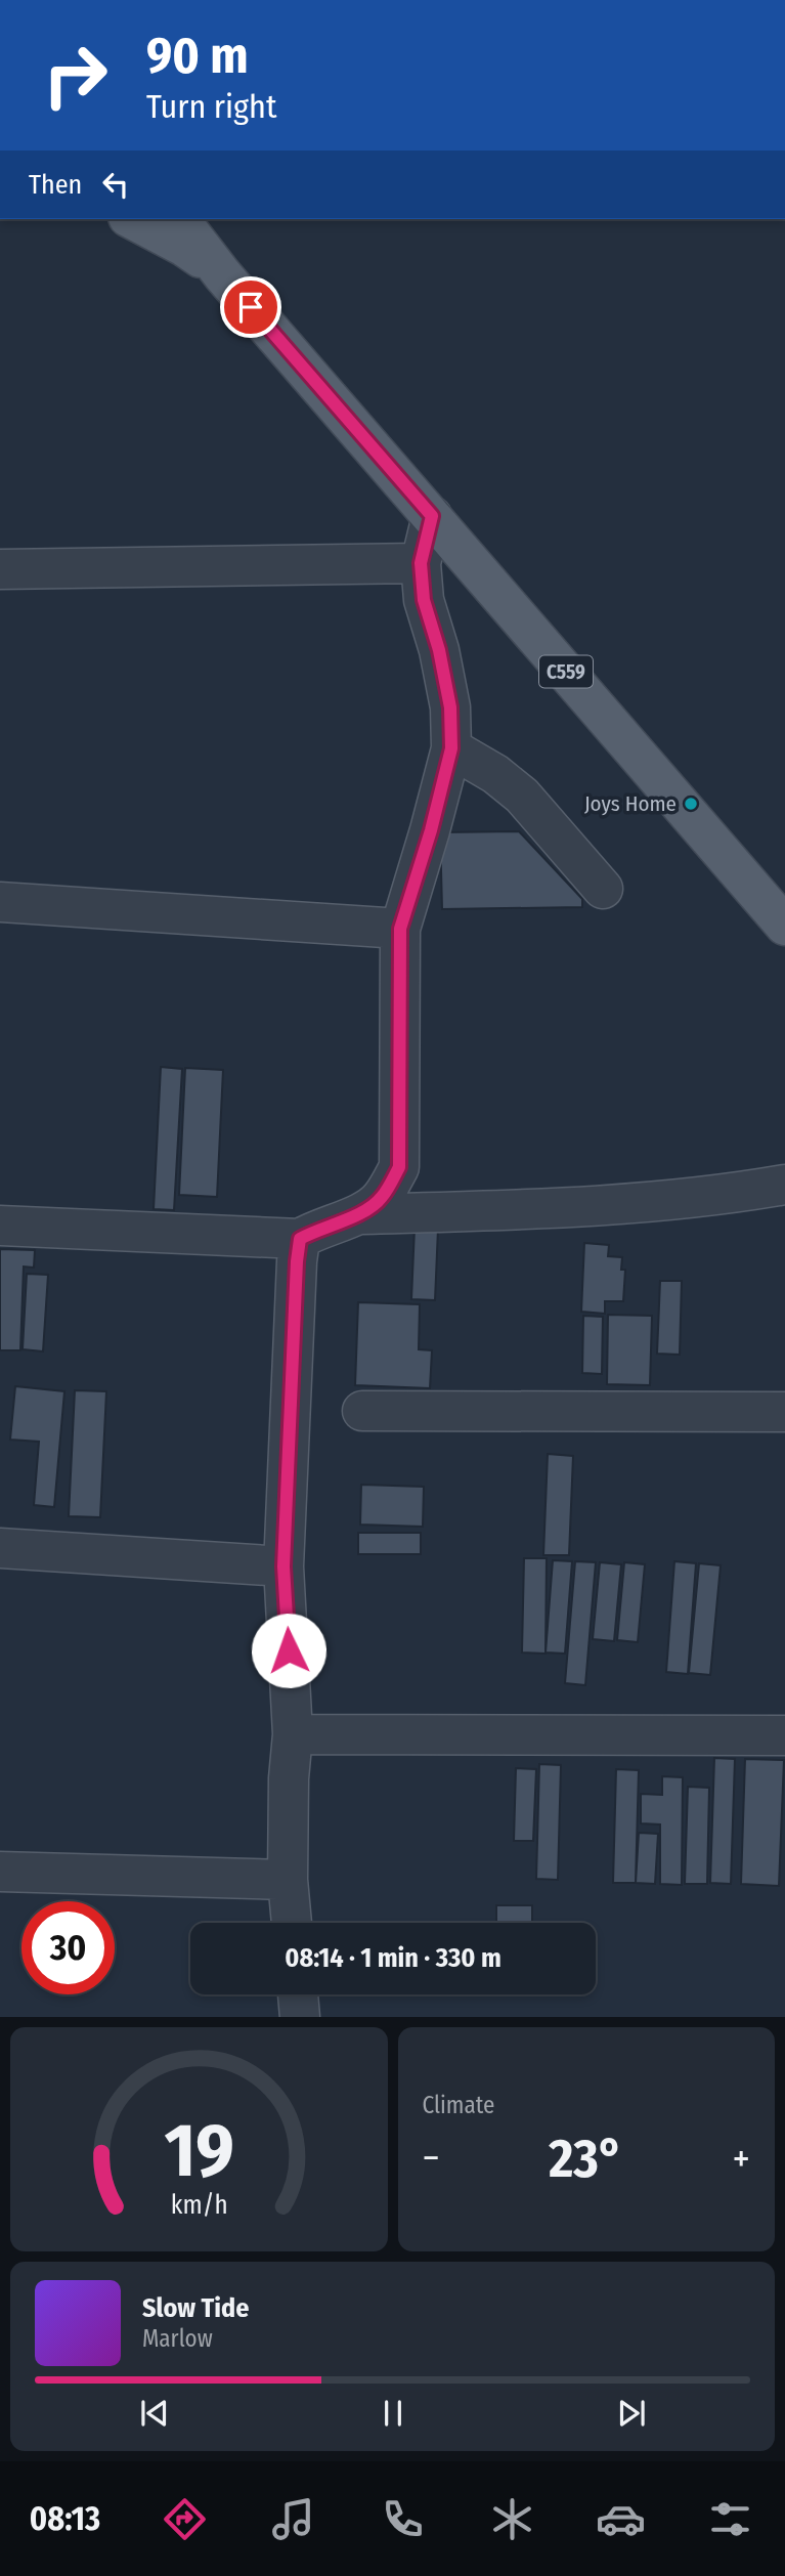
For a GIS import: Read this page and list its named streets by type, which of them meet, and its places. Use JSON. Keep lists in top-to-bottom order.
{
  "streets": {
    "main road": ["C559"]
  },
  "places": ["Joys Home"],
  "page": {
    "turn": ["90 m", "Turn right"],
    "then": "Then",
    "limit": "30",
    "trip": "08:14 · 1 min · 330 m",
    "tile": "Climate",
    "heat": ["−", "23°", "+"],
    "song": ["Slow Tide", "Marlow"],
    "tabs": "08:13",
    "gauge": ["19", "km/h"]
  }
}
